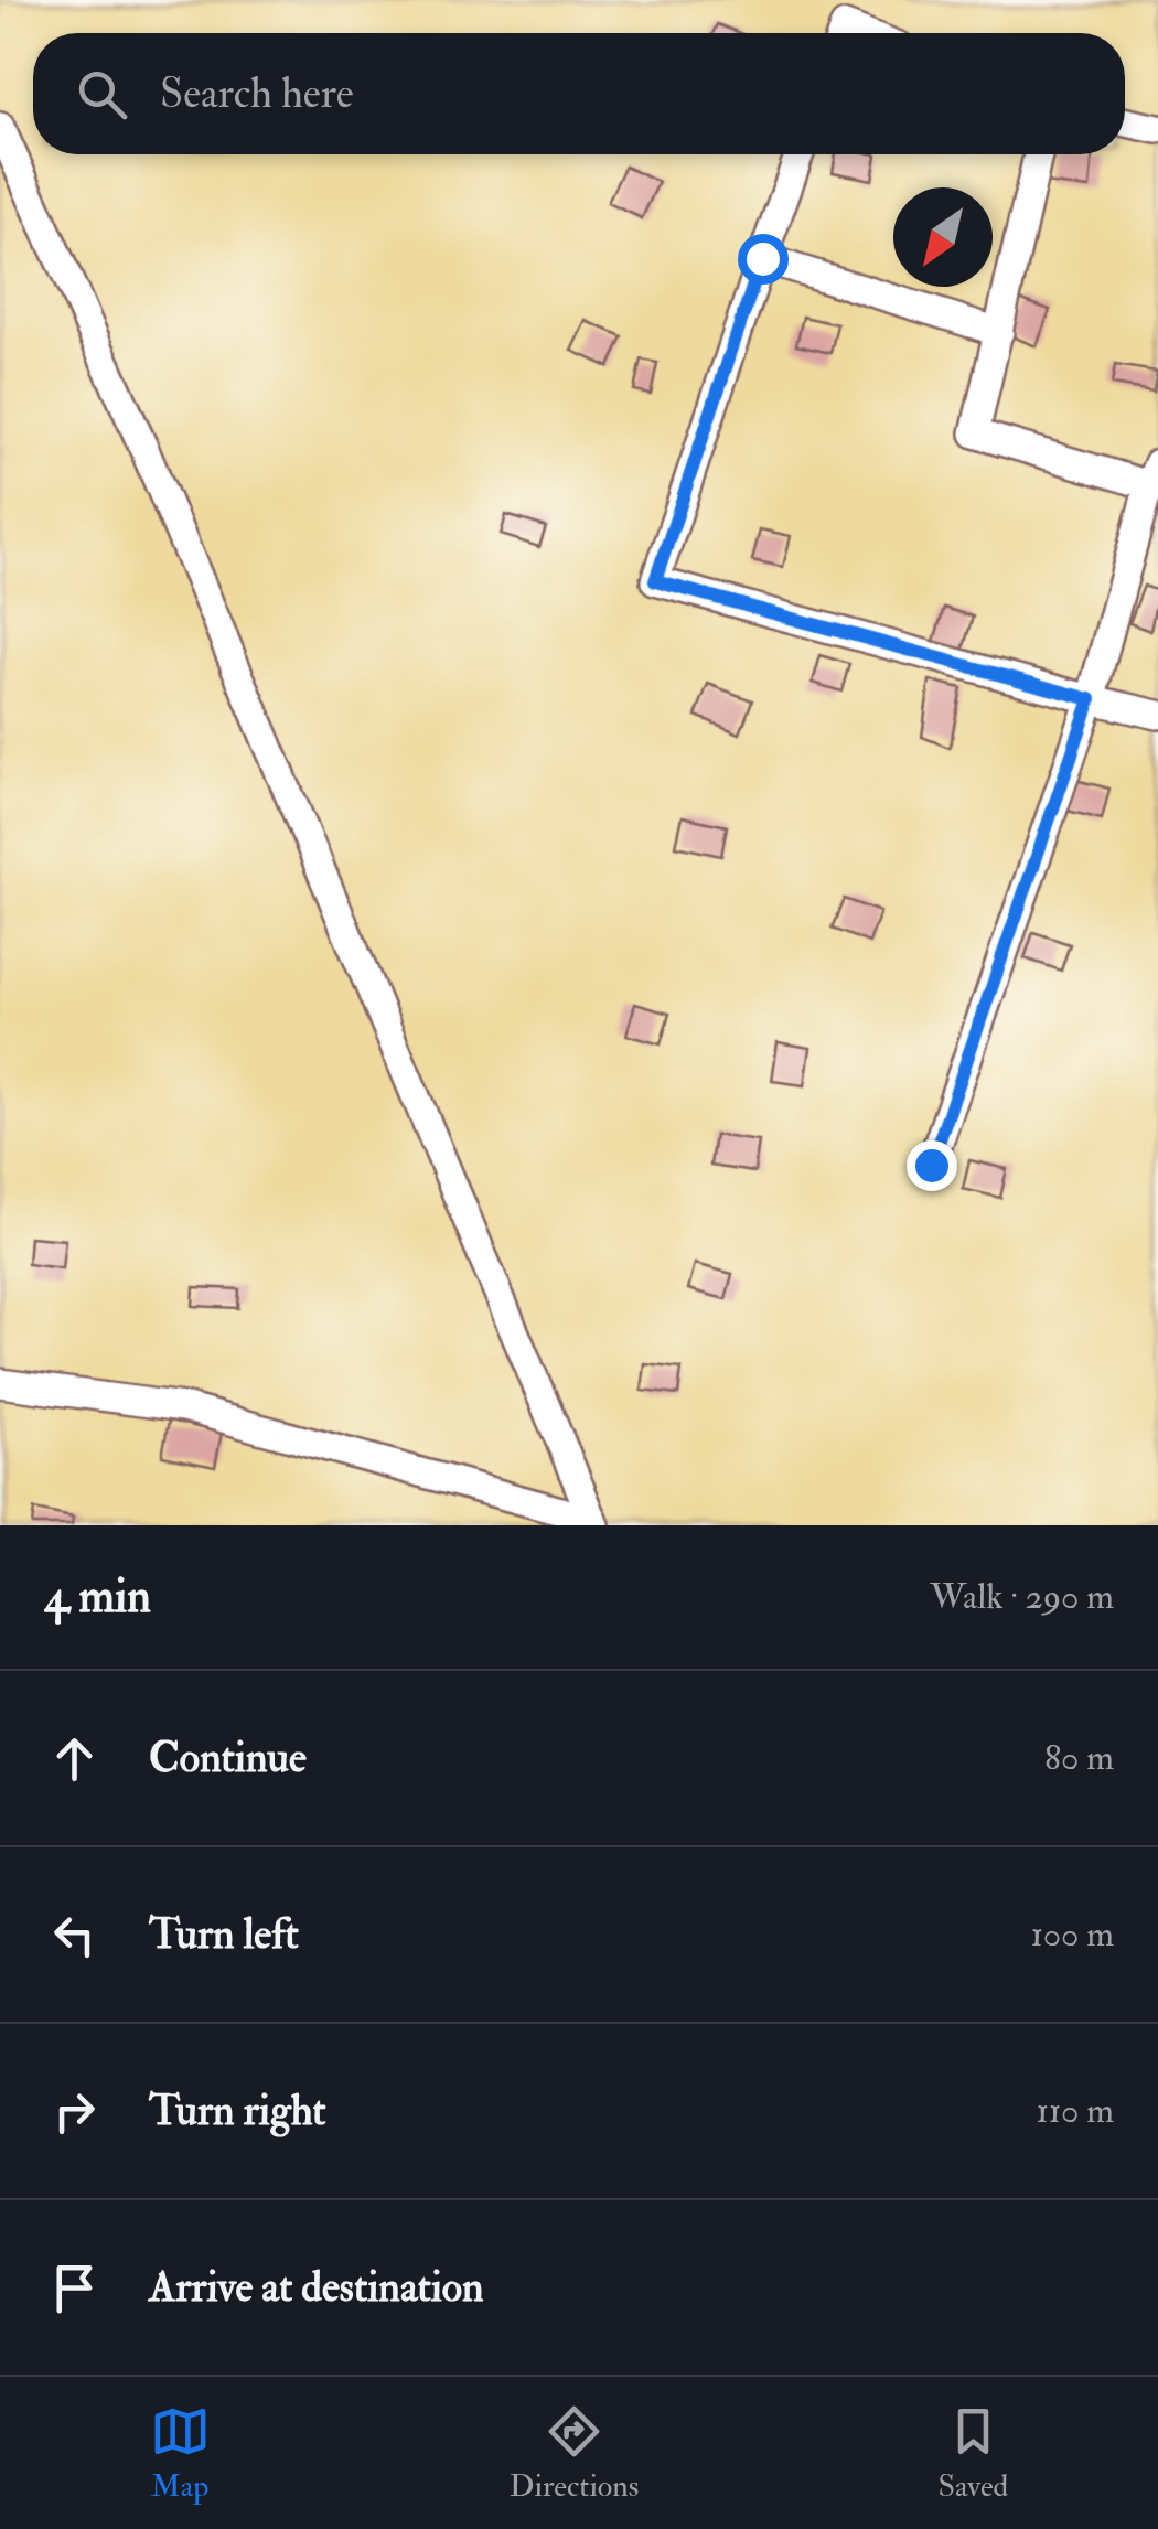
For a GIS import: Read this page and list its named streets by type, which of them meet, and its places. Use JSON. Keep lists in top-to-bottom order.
{
  "north": "bottom left",
  "page": {
    "search": "Search here",
    "heading": ["4 min", "Walk · 290 m"],
    "list": [
      ["Continue", "80 m"],
      ["Turn left", "100 m"],
      ["Turn right", "110 m"],
      "Arrive at destination"
    ],
    "nav": ["Map", "Directions", "Saved"]
  }
}
